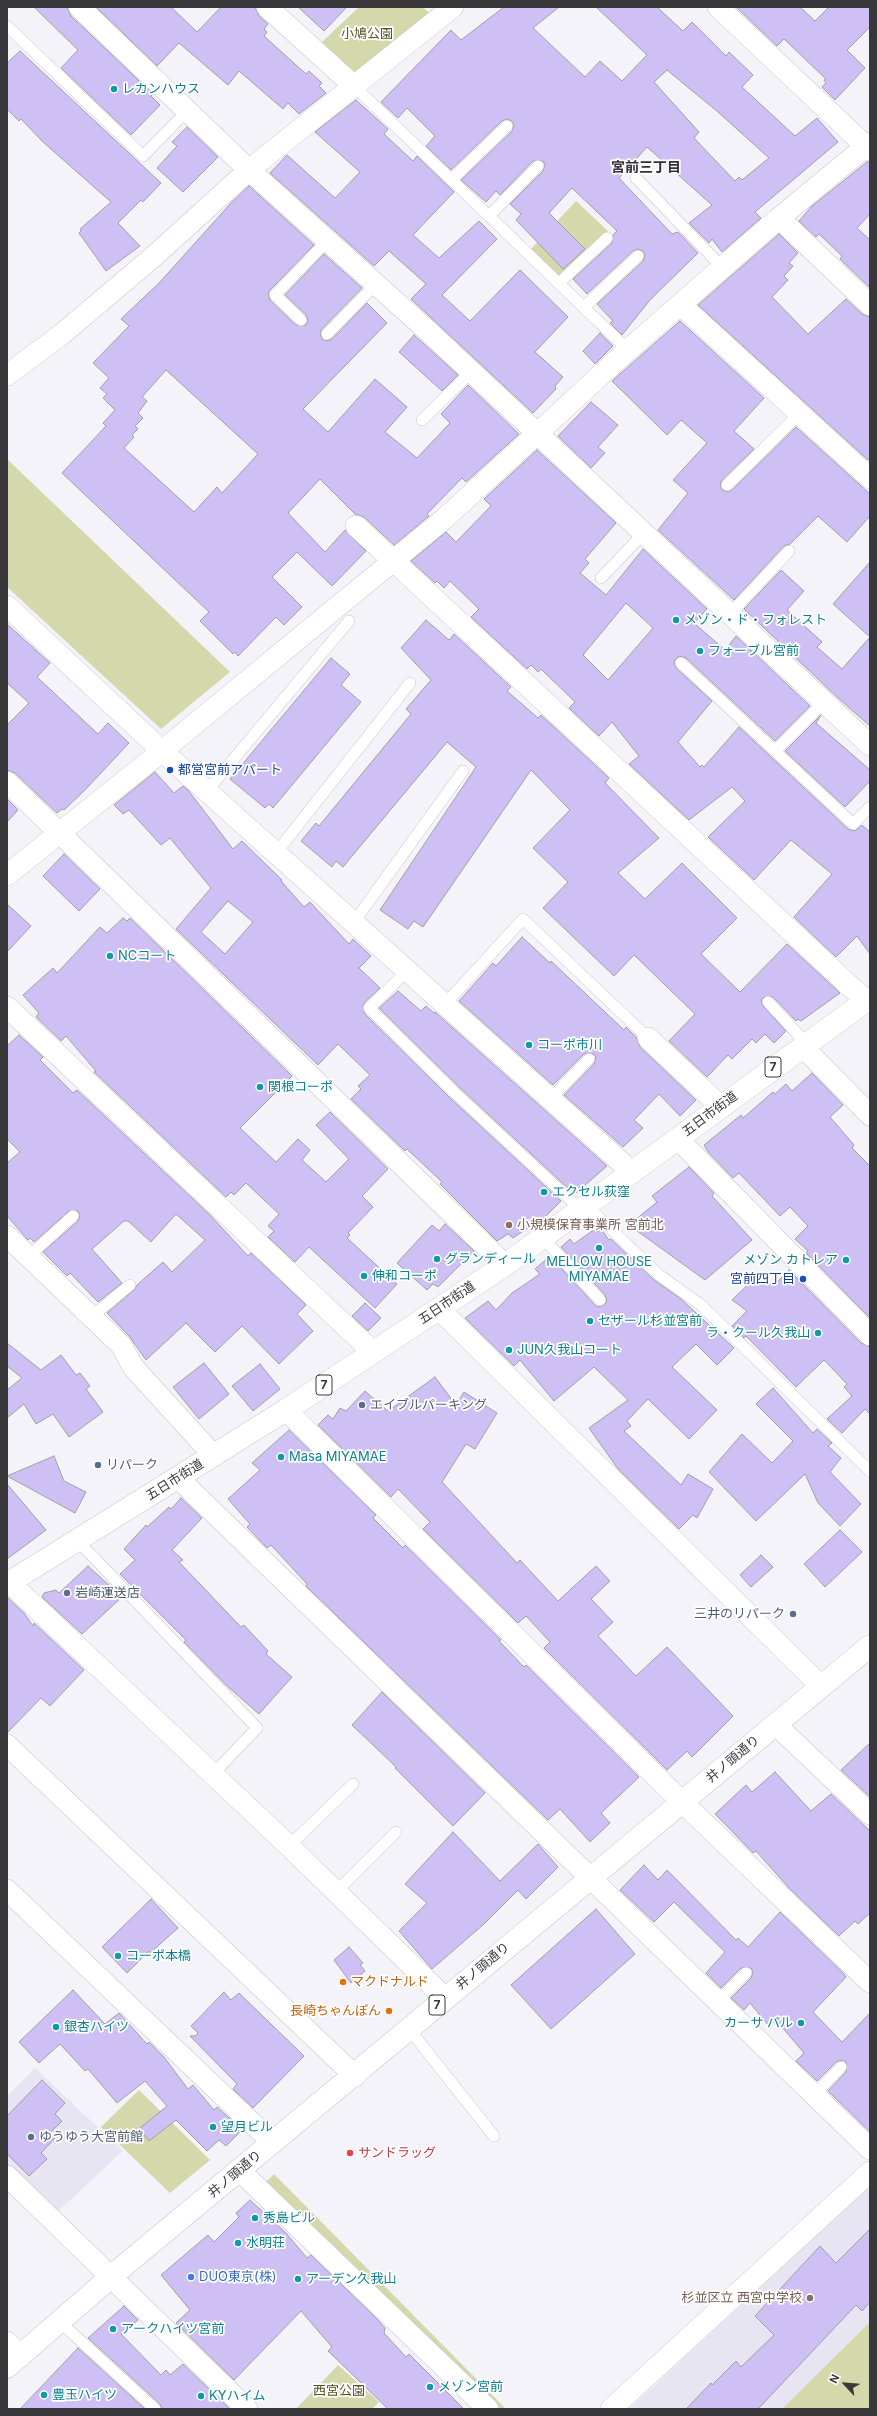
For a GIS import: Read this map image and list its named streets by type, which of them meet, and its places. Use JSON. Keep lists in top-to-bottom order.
{
  "streets": {
    "main road": ["7", "五日市街道", "井ノ頭通り"]
  },
  "districts": ["宮前三丁目"],
  "parks": ["小鳩公園", "西宮公園"],
  "places": [
    "レカンハウス",
    "メゾン・ド・フォレスト",
    "フォーブル宮前",
    "都営宮前アパート",
    "NCコート",
    "コーポ市川",
    "関根コーポ",
    "エクセル荻窪",
    "小規模保育事業所 宮前北",
    "MELLOW HOUSE MIYAMAE",
    "グランディール",
    "メゾン カトレア",
    "伸和コーポ",
    "宮前四丁目",
    "セザール杉並宮前",
    "ラ・クール久我山",
    "JUN久我山コート",
    "エイブルパーキング",
    "Masa MIYAMAE",
    "リパーク",
    "岩崎運送店",
    "三井のリパーク",
    "コーポ本橋",
    "マクドナルド",
    "長崎ちゃんぽん",
    "カーサ パル",
    "銀杏ハイツ",
    "望月ビル",
    "ゆうゆう大宮前館",
    "サンドラッグ",
    "秀島ビル",
    "水明荘",
    "DUO東京(株)",
    "アーデン久我山",
    "杉並区立 西宮中学校",
    "アークハイツ宮前",
    "メゾン宮前",
    "豊玉ハイツ",
    "KYハイム"
  ],
  "north": "top left"
}
